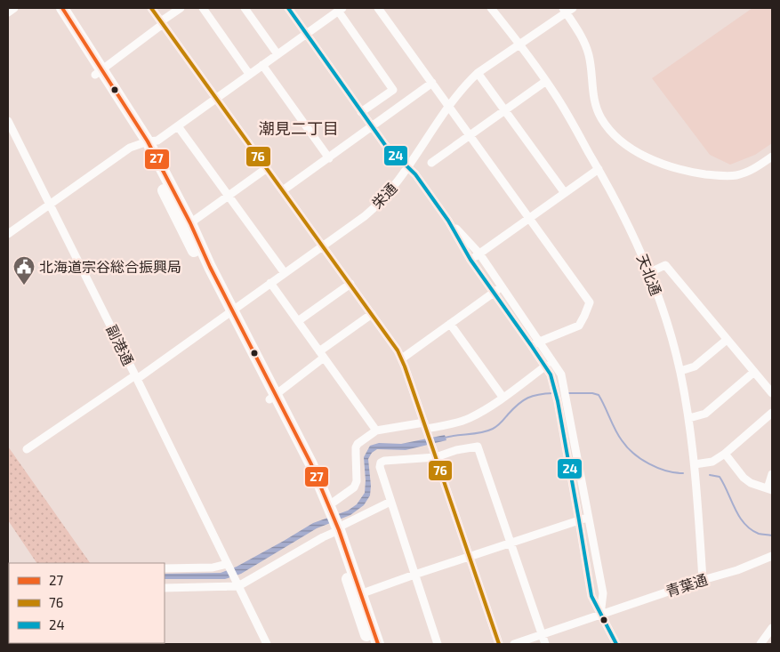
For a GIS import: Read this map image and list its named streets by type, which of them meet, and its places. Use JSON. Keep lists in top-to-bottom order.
{
  "streets": {
    "street": [
      "栄通",
      "天北通",
      "副港通",
      "青葉通"
    ]
  },
  "crossings": [
    ["栄通", "天北通"],
    ["栄通", "副港通"],
    ["天北通", "青葉通"]
  ],
  "districts": ["潮見二丁目"],
  "places": {
    "public building": ["北海道宗谷総合振興局"]
  },
  "lines": ["transit line 27", "transit line 76", "transit line 24"],
  "legend": ["27", "76", "24"]
}
